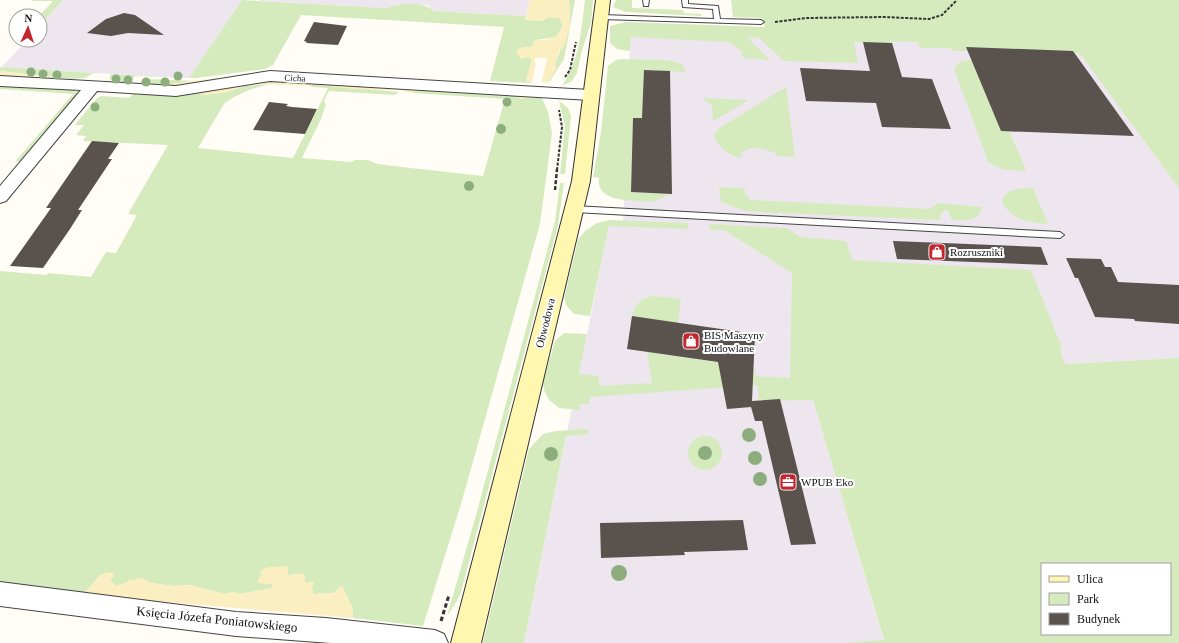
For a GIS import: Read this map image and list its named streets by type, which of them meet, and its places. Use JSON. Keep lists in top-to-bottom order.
{
  "streets": {
    "main road": ["Obwodowa"],
    "street": ["Cicha", "Księcia Józefa Poniatowskiego"]
  },
  "crossings": [
    ["Cicha", "Obwodowa"]
  ],
  "places": {
    "shop": ["Rozruszniki", "BIS Maszyny Budowlane"],
    "office": ["WPUB Eko"]
  },
  "legend": ["Ulica", "Park", "Budynek"],
  "north": "top"
}
